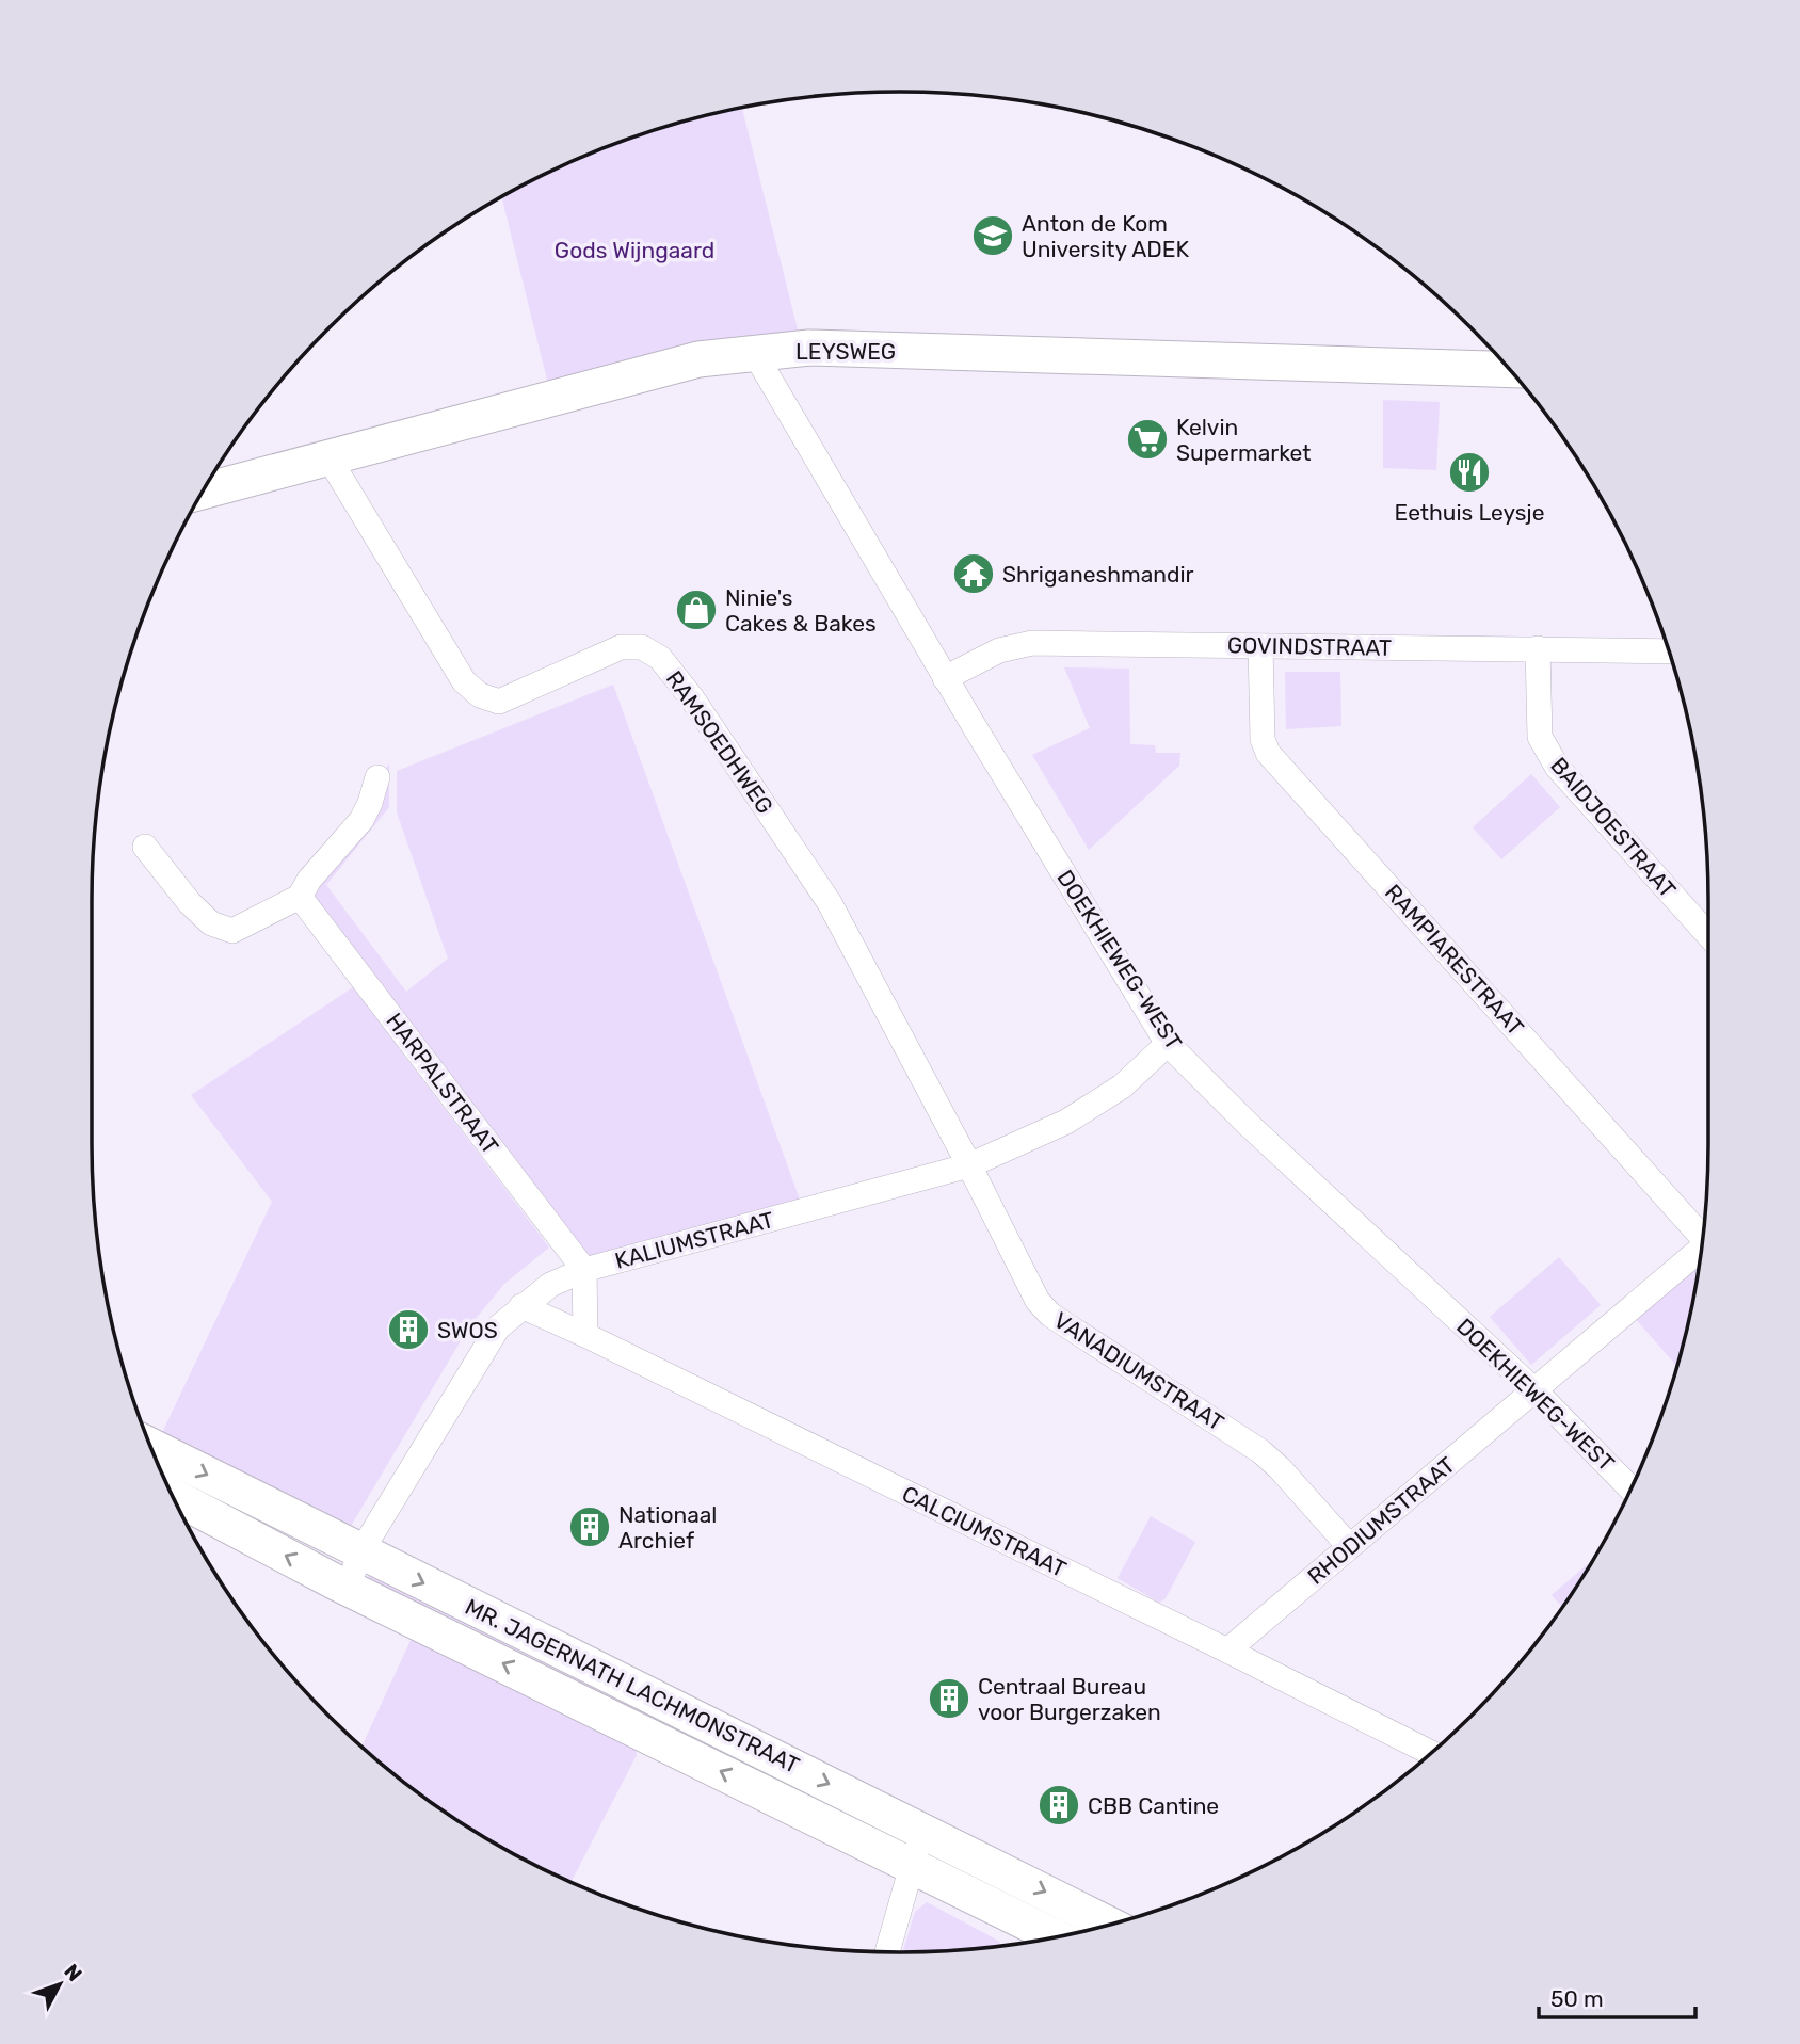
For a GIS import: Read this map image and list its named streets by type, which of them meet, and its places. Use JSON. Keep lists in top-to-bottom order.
{
  "streets": {
    "main road": ["LEYSWEG", "MR. JAGERNATH LACHMONSTRAAT"],
    "street": [
      "GOVINDSTRAAT",
      "RAMSOEDHWEG",
      "BAIDJOESTRAAT",
      "DOEKHIEWEG-WEST",
      "RAMPIARESTRAAT",
      "HARPALSTRAAT",
      "KALIUMSTRAAT",
      "VANADIUMSTRAAT",
      "RHODIUMSTRAAT",
      "CALCIUMSTRAAT"
    ]
  },
  "crossings": [
    ["LEYSWEG", "RAMSOEDHWEG"],
    ["LEYSWEG", "DOEKHIEWEG-WEST"],
    ["GOVINDSTRAAT", "BAIDJOESTRAAT"],
    ["GOVINDSTRAAT", "DOEKHIEWEG-WEST"],
    ["GOVINDSTRAAT", "RAMPIARESTRAAT"],
    ["RAMSOEDHWEG", "KALIUMSTRAAT"],
    ["RAMSOEDHWEG", "VANADIUMSTRAAT"],
    ["DOEKHIEWEG-WEST", "KALIUMSTRAAT"],
    ["DOEKHIEWEG-WEST", "RHODIUMSTRAAT"],
    ["HARPALSTRAAT", "KALIUMSTRAAT"],
    ["KALIUMSTRAAT", "VANADIUMSTRAAT"],
    ["KALIUMSTRAAT", "CALCIUMSTRAAT"],
    ["KALIUMSTRAAT", "MR. JAGERNATH LACHMONSTRAAT"],
    ["VANADIUMSTRAAT", "RHODIUMSTRAAT"],
    ["RHODIUMSTRAAT", "CALCIUMSTRAAT"]
  ],
  "parks": ["Gods Wijngaard"],
  "places": {
    "school or university": ["Anton de Kom University ADEK"],
    "supermarket": ["Kelvin Supermarket"],
    "restaurant": ["Eethuis Leysje"],
    "temple": ["Shriganeshmandir"],
    "shop": ["Ninie's Cakes & Bakes"],
    "building": [
      "SWOS",
      "Nationaal Archief",
      "Centraal Bureau voor Burgerzaken",
      "CBB Cantine"
    ]
  },
  "scale_bar": "50 m",
  "north": "top right"
}
